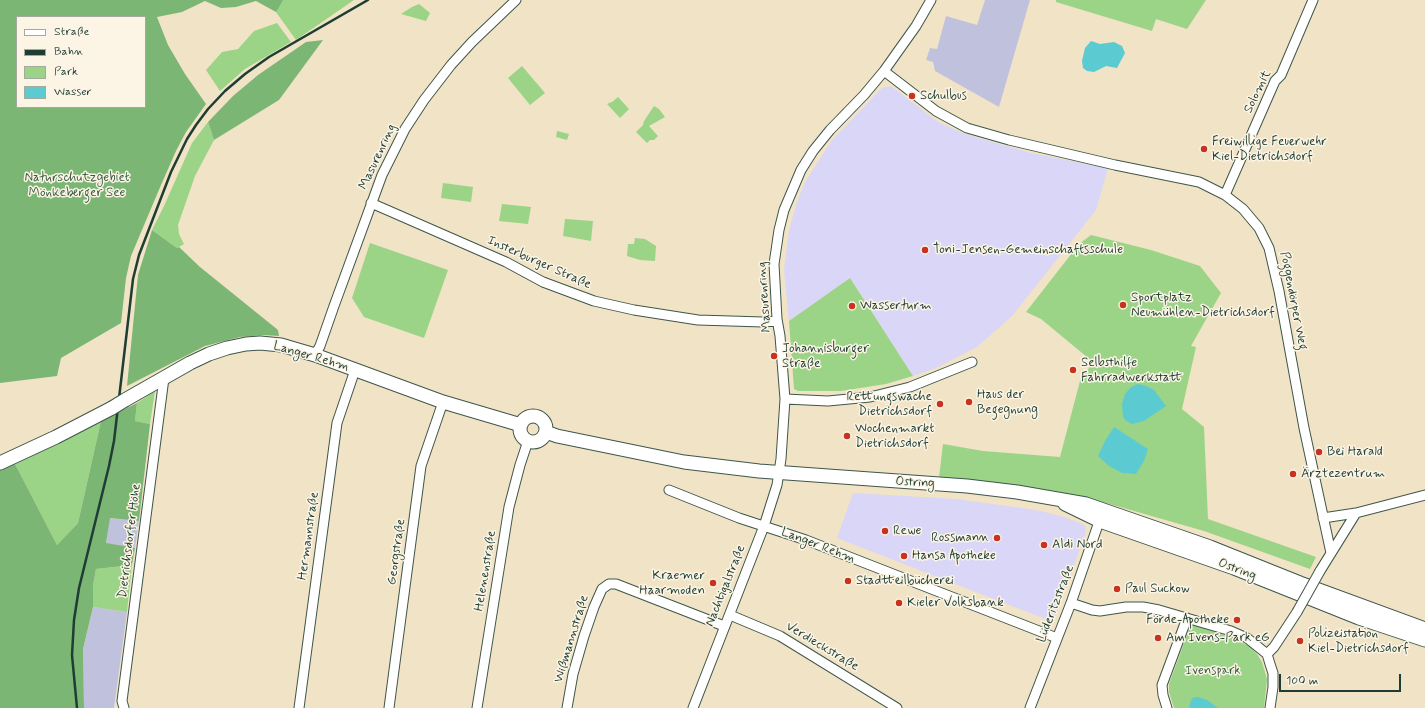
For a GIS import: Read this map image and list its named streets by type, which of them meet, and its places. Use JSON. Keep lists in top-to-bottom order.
{
  "streets": {
    "street": [
      "Solomit",
      "Masurenring",
      "Insterburger Straße",
      "Poggendörper Weg",
      "Langer Rehm",
      "Ostring",
      "Hermannstraße",
      "Dietrichsdorfer Höhe",
      "Georgstraße",
      "Helenenstraße",
      "Nachtigalstraße",
      "Lüderitzstraße",
      "Wißmannstraße",
      "Verdieckstraße"
    ]
  },
  "crossings": [
    ["Solomit", "Poggendörper Weg"],
    ["Masurenring", "Insterburger Straße"],
    ["Masurenring", "Poggendörper Weg"],
    ["Masurenring", "Langer Rehm"],
    ["Masurenring", "Ostring"],
    ["Masurenring", "Nachtigalstraße"],
    ["Langer Rehm", "Hermannstraße"],
    ["Langer Rehm", "Dietrichsdorfer Höhe"],
    ["Langer Rehm", "Georgstraße"],
    ["Langer Rehm", "Helenenstraße"],
    ["Langer Rehm", "Nachtigalstraße"],
    ["Langer Rehm", "Lüderitzstraße"],
    ["Ostring", "Nachtigalstraße"],
    ["Ostring", "Lüderitzstraße"],
    ["Nachtigalstraße", "Wißmannstraße"],
    ["Nachtigalstraße", "Verdieckstraße"]
  ],
  "parks": ["Naturschutzgebiet Mönkeberger See", "Ivenspark"],
  "places": [
    "Schulbus",
    "Freiwillige Feuerwehr Kiel-Dietrichsdorf",
    "Toni-Jensen-Gemeinschaftsschule",
    "Sportplatz Neumühlen-Dietrichsdorf",
    "Wasserturm",
    "Johannisburger Straße",
    "Selbsthilfe Fahrradwerkstatt",
    "Haus der Begegnung",
    "Rettungswache Dietrichsdorf",
    "Wochenmarkt Dietrichsdorf",
    "Bei Harald",
    "Ärztezentrum",
    "Rewe",
    "Rossmann",
    "Aldi Nord",
    "Hansa Apotheke",
    "Stadtteilbücherei",
    "Kraemer Haarmoden",
    "Paul Suckow",
    "Kieler Volksbank",
    "Förde-Apotheke",
    "Am Ivens-Park eG",
    "Polizeistation Kiel-Dietrichsdorf"
  ],
  "legend": [
    "Straße",
    "Bahn",
    "Park",
    "Wasser"
  ],
  "scale_bar": "100 m"
}
